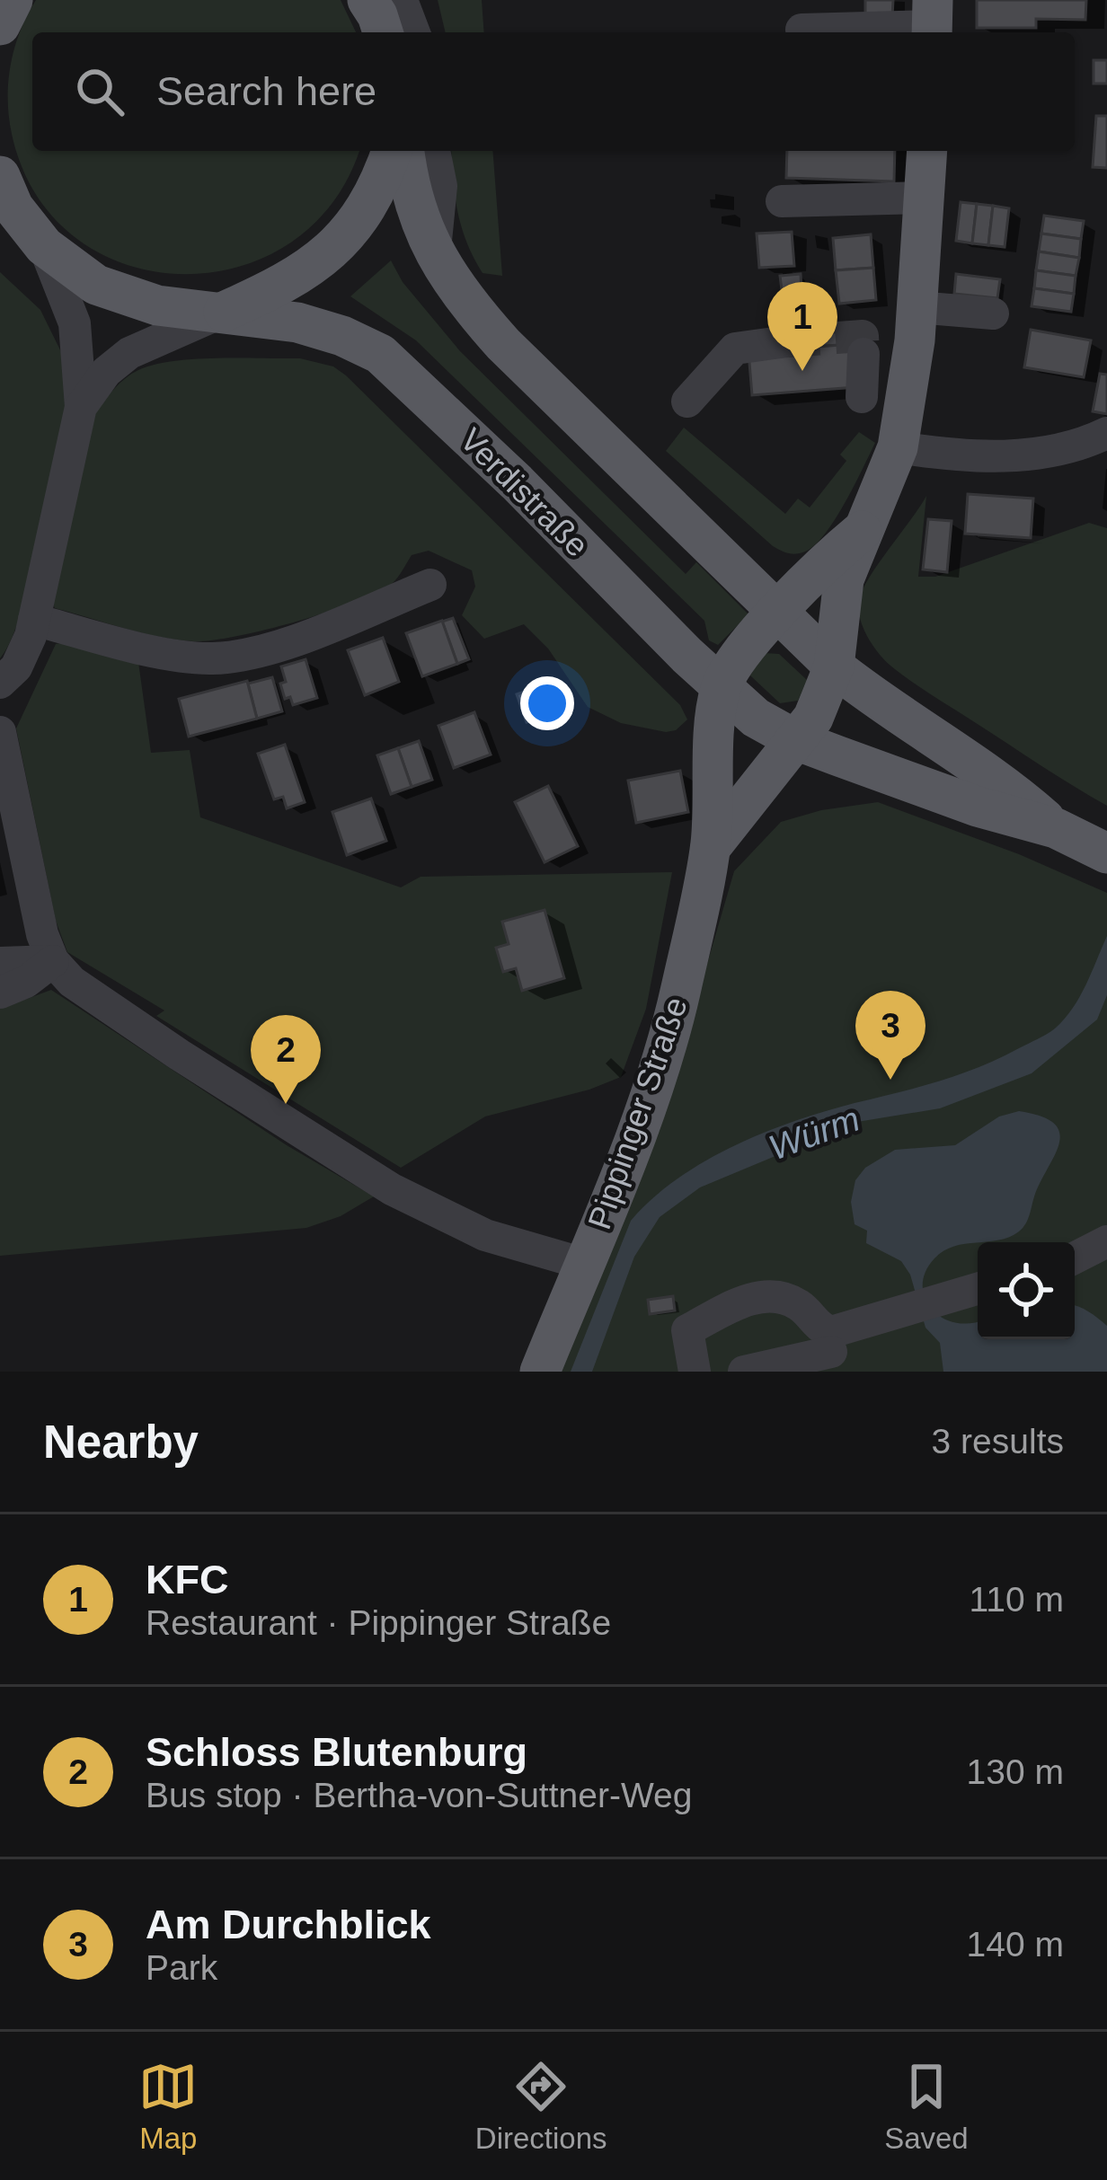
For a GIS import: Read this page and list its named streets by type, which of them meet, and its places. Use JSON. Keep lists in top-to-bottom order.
{
  "streets": {
    "main road": ["Verdistraße", "Pippinger Straße"]
  },
  "crossings": [
    ["Verdistraße", "Pippinger Straße"]
  ],
  "water": ["Würm"],
  "page": {
    "search": "Search here",
    "pins": ["1", "3", "2"],
    "heading": ["Nearby", "3 results"],
    "list": [
      {
        "mark": "1",
        "name": "KFC",
        "note": "Restaurant · Pippinger Straße",
        "value": "110 m"
      },
      {
        "mark": "2",
        "name": "Schloss Blutenburg",
        "note": "Bus stop · Bertha-von-Suttner-Weg",
        "value": "130 m"
      },
      {
        "mark": "3",
        "name": "Am Durchblick",
        "note": "Park",
        "value": "140 m"
      }
    ],
    "nav": ["Map", "Directions", "Saved"]
  }
}
